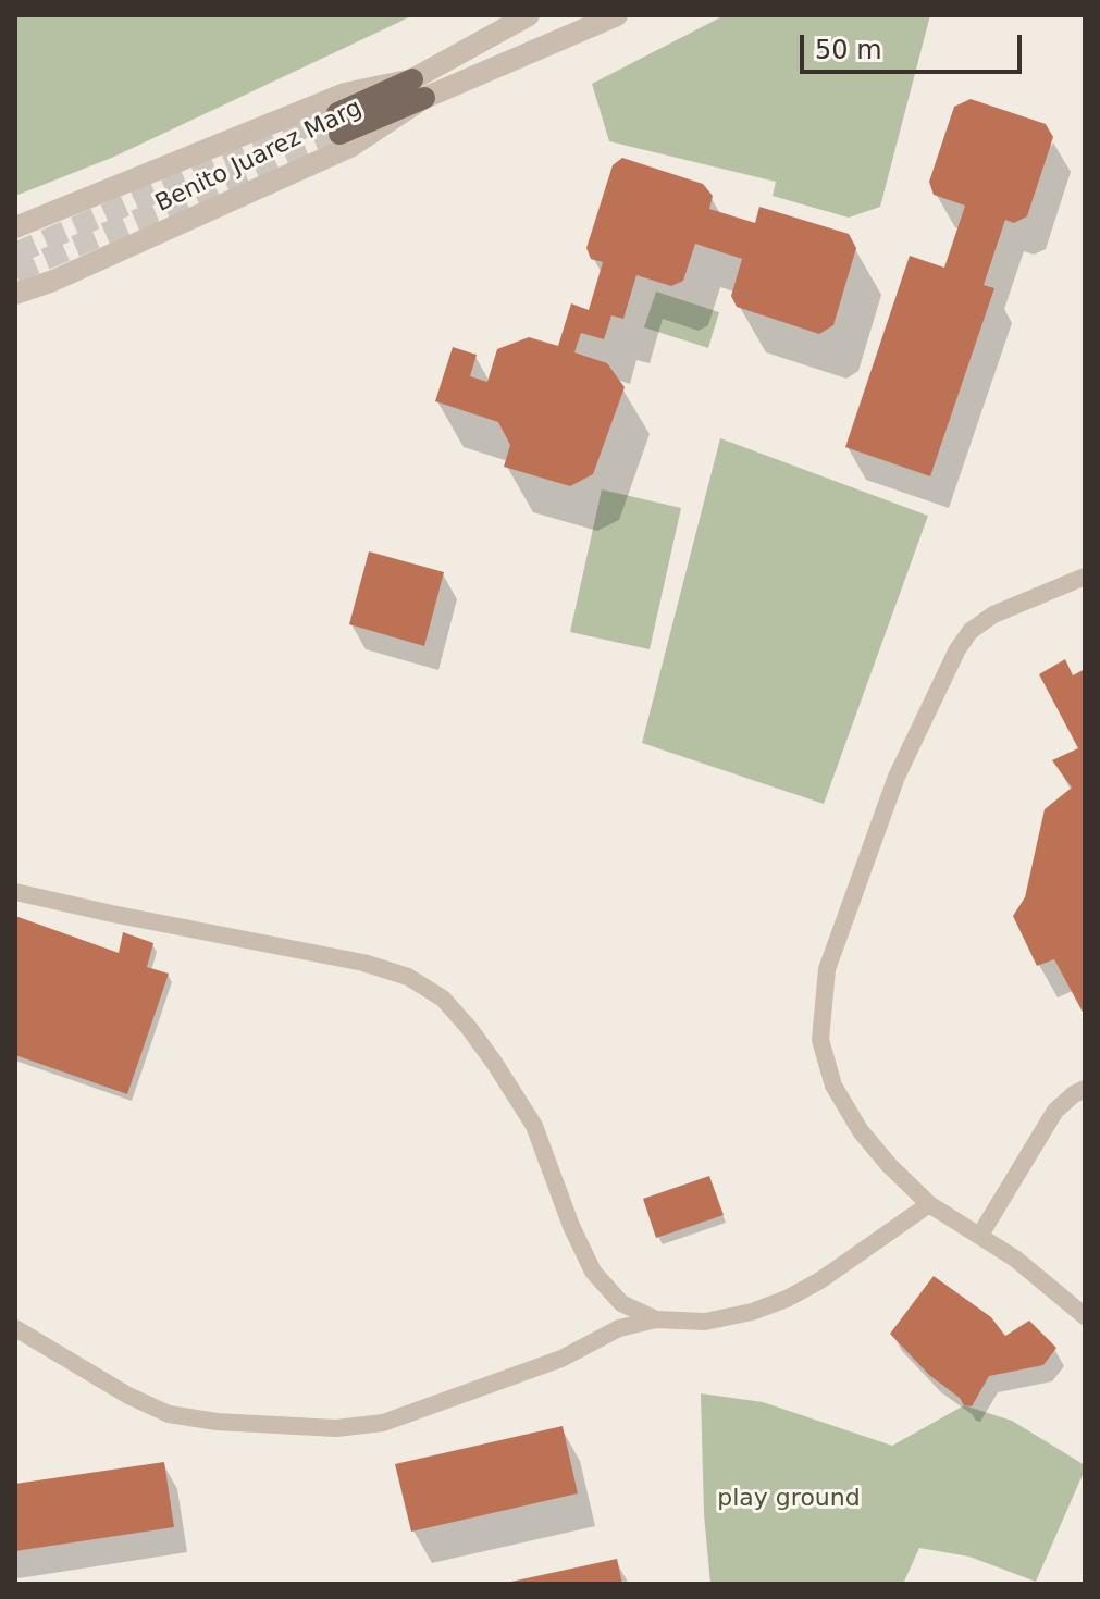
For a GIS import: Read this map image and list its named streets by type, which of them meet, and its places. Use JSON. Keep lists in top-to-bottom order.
{
  "streets": {
    "street": ["Benito Juarez Marg"]
  },
  "parks": ["play ground"],
  "scale_bar": "50 m"
}
